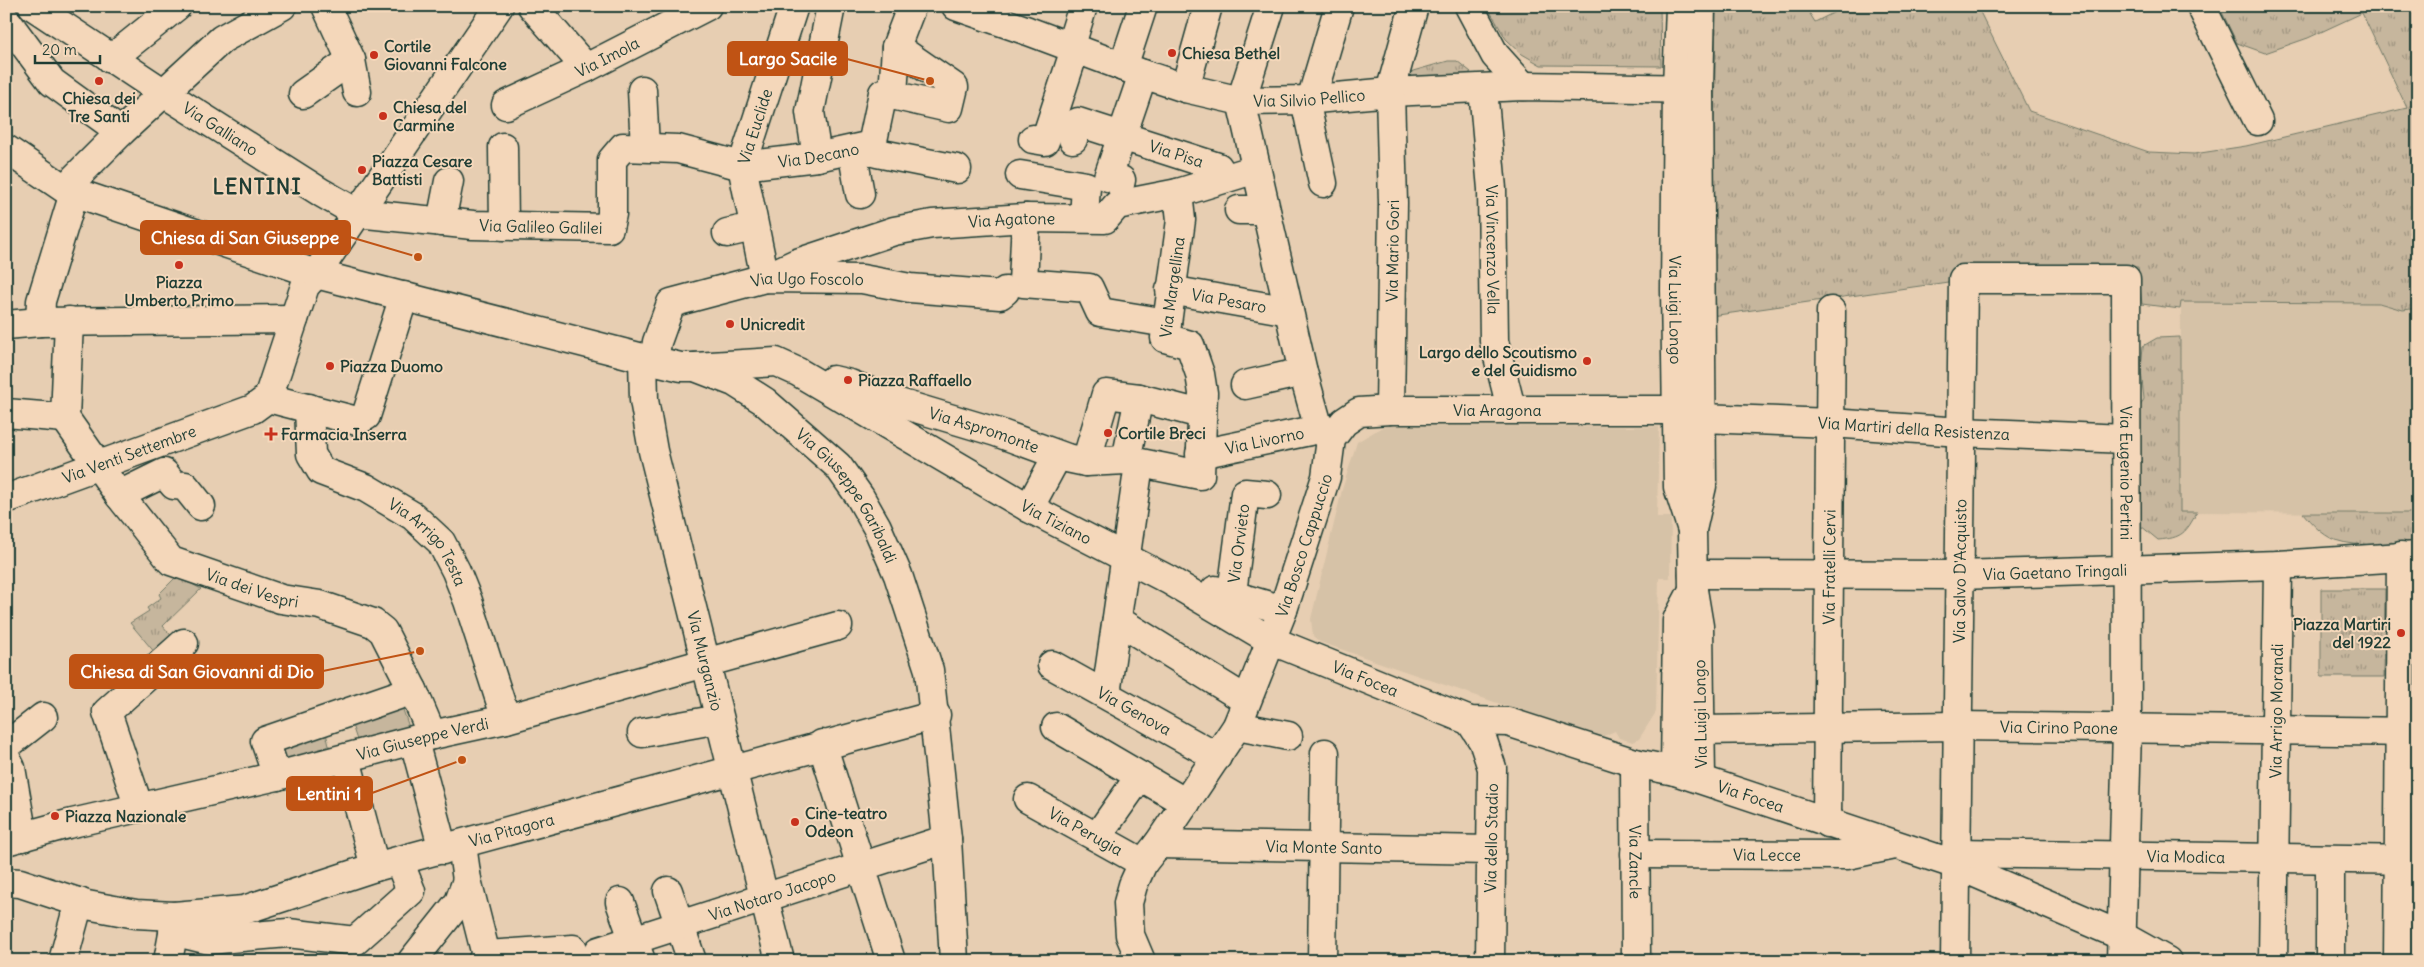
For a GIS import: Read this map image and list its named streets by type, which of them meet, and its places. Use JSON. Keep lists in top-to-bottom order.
{
  "streets": {
    "street": [
      "Via Imola",
      "Via Silvio Pellico",
      "Via Euclide",
      "Via Galliano",
      "Via Pisa",
      "Via Decano",
      "Via Agatone",
      "Via Galileo Galilei",
      "Via Vincenzo Vella",
      "Via Mario Gori",
      "Via Ugo Foscolo",
      "Via Margellina",
      "Via Pesaro",
      "Via Luigi Longo",
      "Via Aragona",
      "Via Martiri della Resistenza",
      "Via Aspromonte",
      "Via Livorno",
      "Via Venti Settembre",
      "Via Eugenio Pertini",
      "Via Giuseppe Garibaldi",
      "Via Tiziano",
      "Via Orvieto",
      "Via Arrigo Testa",
      "Via Bosco Cappuccio",
      "Via Fratelli Cervi",
      "Via Salvo D'Acquisto",
      "Via Gaetano Tringali",
      "Via dei Vespri",
      "Via Murganzio",
      "Via Focea",
      "Via Genova",
      "Via Arrigo Morandi",
      "Via Cirino Paone",
      "Via Giuseppe Verdi",
      "Via Pitagora",
      "Via Perugia",
      "Via dello Stadio",
      "Via Monte Santo",
      "Via Lecce",
      "Via Modica",
      "Via Zancle",
      "Via Notaro Jacopo"
    ]
  },
  "crossings": [
    ["Via Silvio Pellico", "Via Vincenzo Vella"],
    ["Via Silvio Pellico", "Via Mario Gori"],
    ["Via Silvio Pellico", "Via Luigi Longo"],
    ["Via Silvio Pellico", "Via Bosco Cappuccio"],
    ["Via Euclide", "Via Decano"],
    ["Via Euclide", "Via Agatone"],
    ["Via Euclide", "Via Galileo Galilei"],
    ["Via Euclide", "Via Ugo Foscolo"],
    ["Via Galliano", "Via Galileo Galilei"],
    ["Via Pisa", "Via Agatone"],
    ["Via Decano", "Via Galileo Galilei"],
    ["Via Agatone", "Via Ugo Foscolo"],
    ["Via Agatone", "Via Margellina"],
    ["Via Agatone", "Via Bosco Cappuccio"],
    ["Via Vincenzo Vella", "Via Aragona"],
    ["Via Mario Gori", "Via Aragona"],
    ["Via Ugo Foscolo", "Via Margellina"],
    ["Via Ugo Foscolo", "Via Giuseppe Garibaldi"],
    ["Via Ugo Foscolo", "Via Murganzio"],
    ["Via Margellina", "Via Pesaro"],
    ["Via Pesaro", "Via Bosco Cappuccio"],
    ["Via Luigi Longo", "Via Aragona"],
    ["Via Luigi Longo", "Via Martiri della Resistenza"],
    ["Via Luigi Longo", "Via Gaetano Tringali"],
    ["Via Luigi Longo", "Via Focea"],
    ["Via Luigi Longo", "Via Cirino Paone"],
    ["Via Aragona", "Via Martiri della Resistenza"],
    ["Via Aragona", "Via Livorno"],
    ["Via Aragona", "Via Bosco Cappuccio"],
    ["Via Martiri della Resistenza", "Via Eugenio Pertini"],
    ["Via Martiri della Resistenza", "Via Fratelli Cervi"],
    ["Via Martiri della Resistenza", "Via Salvo D'Acquisto"],
    ["Via Aspromonte", "Via Tiziano"],
    ["Via Livorno", "Via Bosco Cappuccio"],
    ["Via Venti Settembre", "Via dei Vespri"],
    ["Via Eugenio Pertini", "Via Salvo D'Acquisto"],
    ["Via Eugenio Pertini", "Via Gaetano Tringali"],
    ["Via Eugenio Pertini", "Via Focea"],
    ["Via Eugenio Pertini", "Via Cirino Paone"],
    ["Via Eugenio Pertini", "Via Modica"],
    ["Via Giuseppe Garibaldi", "Via Murganzio"],
    ["Via Giuseppe Garibaldi", "Via Pitagora"],
    ["Via Giuseppe Garibaldi", "Via Notaro Jacopo"],
    ["Via Tiziano", "Via Bosco Cappuccio"],
    ["Via Tiziano", "Via Focea"],
    ["Via Arrigo Testa", "Via Giuseppe Verdi"],
    ["Via Bosco Cappuccio", "Via Focea"],
    ["Via Bosco Cappuccio", "Via Genova"],
    ["Via Bosco Cappuccio", "Via Perugia"],
    ["Via Bosco Cappuccio", "Via Monte Santo"],
    ["Via Fratelli Cervi", "Via Gaetano Tringali"],
    ["Via Fratelli Cervi", "Via Focea"],
    ["Via Fratelli Cervi", "Via Cirino Paone"],
    ["Via Salvo D'Acquisto", "Via Gaetano Tringali"],
    ["Via Salvo D'Acquisto", "Via Focea"],
    ["Via Salvo D'Acquisto", "Via Cirino Paone"],
    ["Via Salvo D'Acquisto", "Via Modica"],
    ["Via Gaetano Tringali", "Via Arrigo Morandi"],
    ["Via dei Vespri", "Via Giuseppe Verdi"],
    ["Via dei Vespri", "Via Pitagora"],
    ["Via dei Vespri", "Via Notaro Jacopo"],
    ["Via Murganzio", "Via Giuseppe Verdi"],
    ["Via Murganzio", "Via Pitagora"],
    ["Via Murganzio", "Via Notaro Jacopo"],
    ["Via Focea", "Via dello Stadio"],
    ["Via Focea", "Via Lecce"],
    ["Via Focea", "Via Modica"],
    ["Via Focea", "Via Zancle"],
    ["Via Arrigo Morandi", "Via Cirino Paone"],
    ["Via Arrigo Morandi", "Via Modica"],
    ["Via Perugia", "Via Monte Santo"],
    ["Via dello Stadio", "Via Monte Santo"],
    ["Via Lecce", "Via Zancle"]
  ],
  "districts": ["LENTINI"],
  "places": {
    "other": [
      "Chiesa Bethel",
      "Cortile Giovanni Falcone",
      "Chiesa dei Tre Santi",
      "Largo Sacile",
      "Chiesa del Carmine",
      "Piazza Cesare Battisti",
      "Chiesa di San Giuseppe",
      "Piazza Umberto Primo",
      "Unicredit",
      "Largo dello Scoutismo e del Guidismo",
      "Piazza Duomo",
      "Piazza Raffaello",
      "Cortile Breci",
      "Piazza Martiri del 1922",
      "Chiesa di San Giovanni di Dio",
      "Lentini 1",
      "Piazza Nazionale",
      "Cine-teatro Odeon"
    ],
    "health": ["Farmacia Inserra"]
  },
  "scale_bar": "20 m"
}
